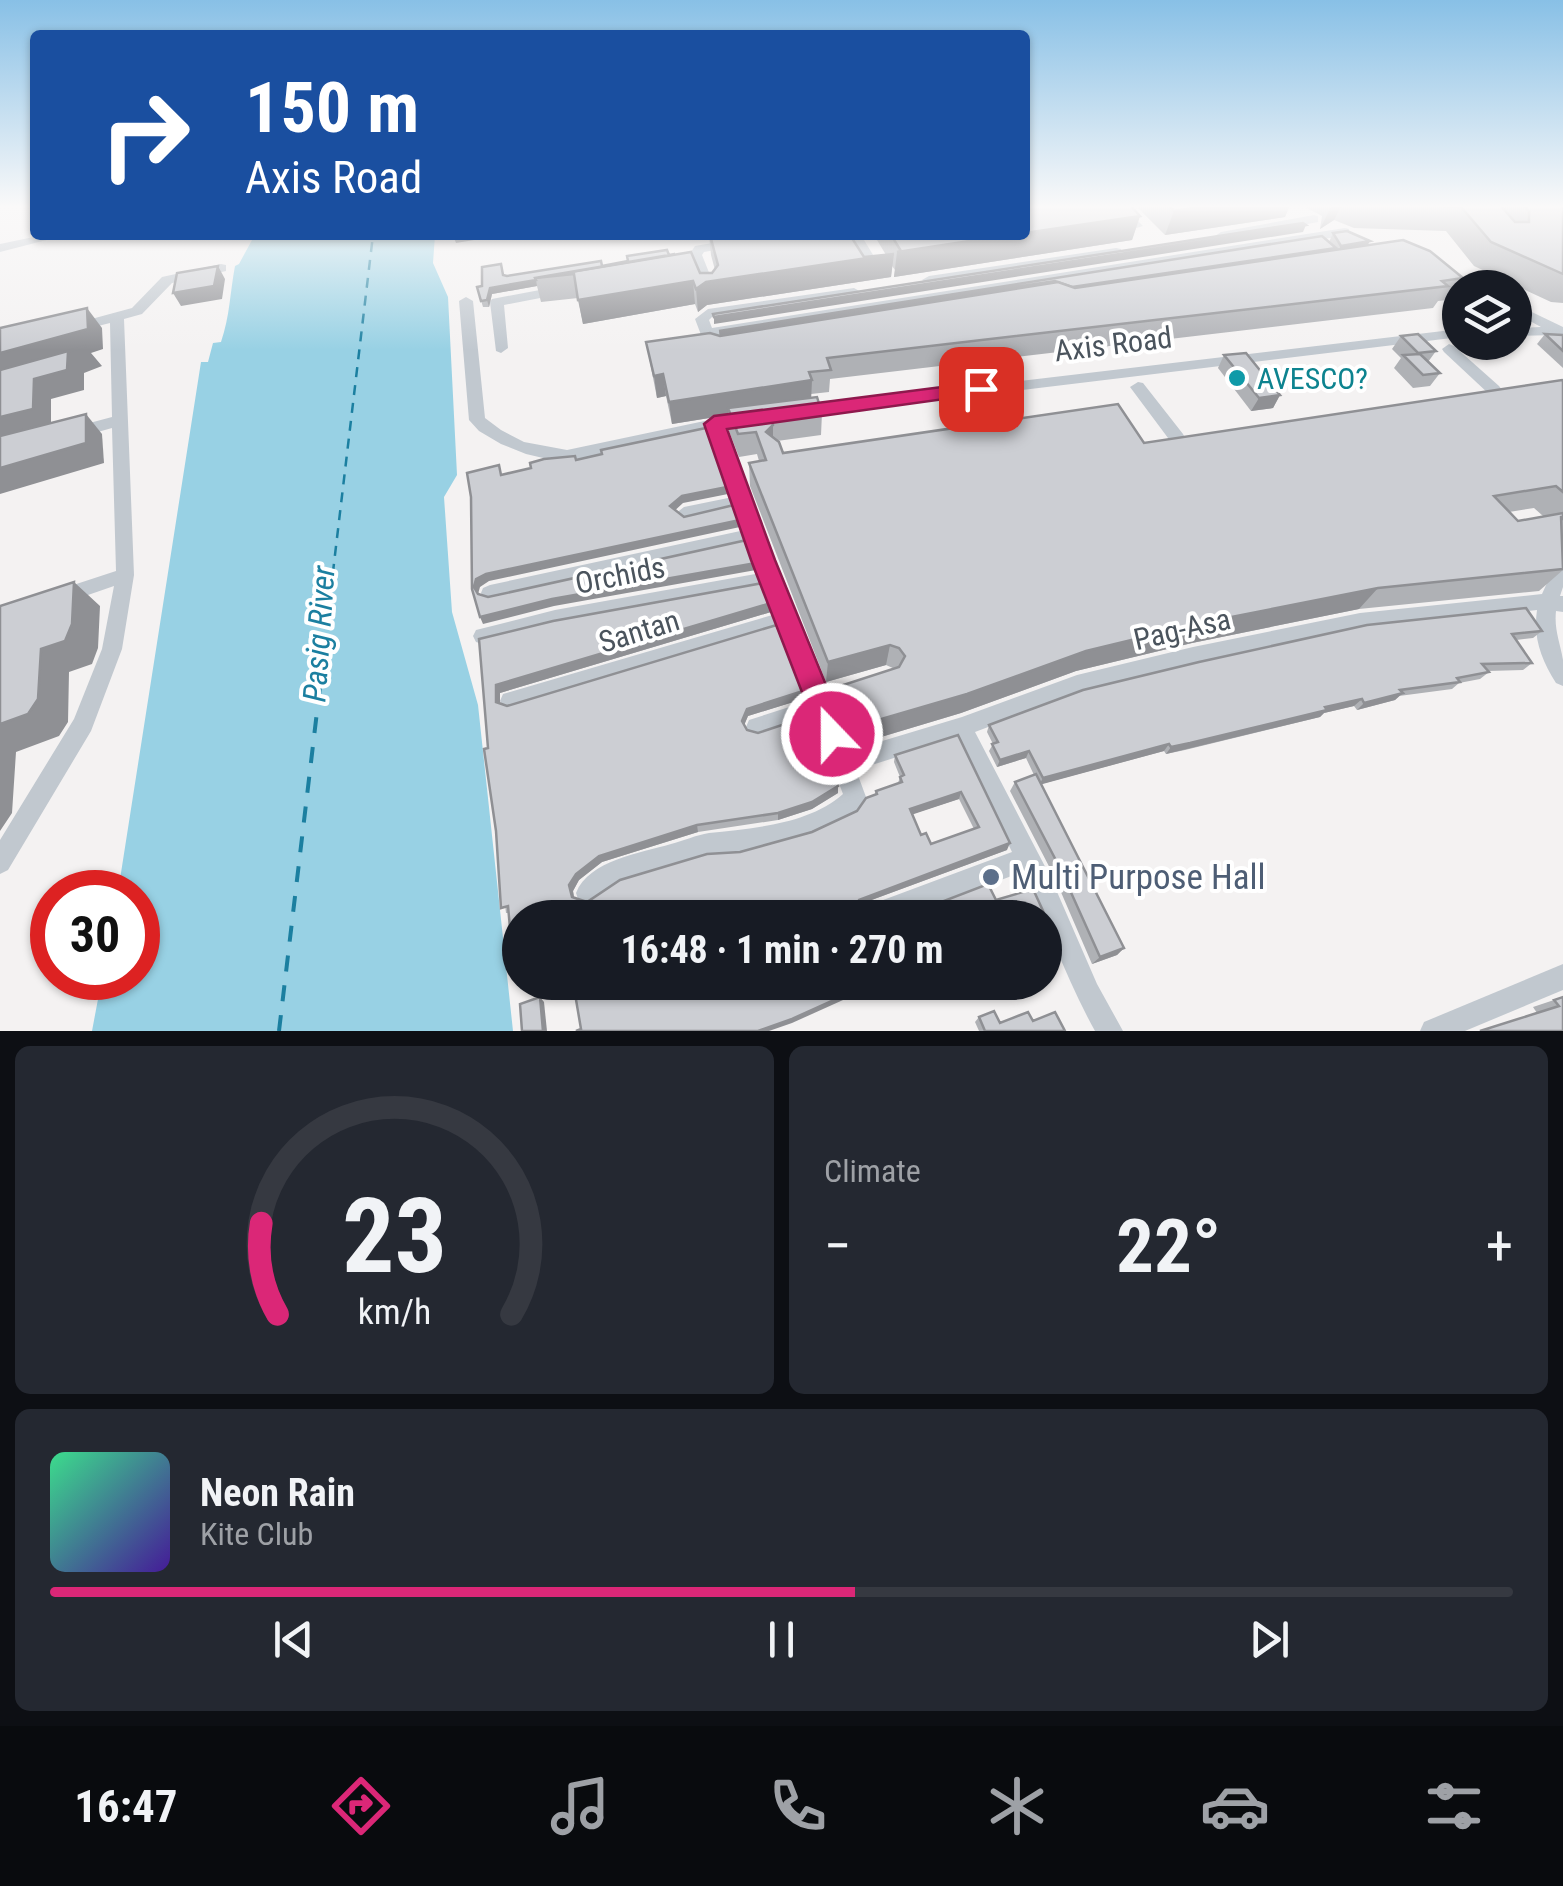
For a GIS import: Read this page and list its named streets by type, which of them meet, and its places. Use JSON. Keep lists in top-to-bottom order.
{
  "streets": {
    "street": [
      "Axis Road",
      "Orchids",
      "Pag-Asa",
      "Santan"
    ]
  },
  "water": ["Pasig River"],
  "places": ["AVESCO?", "Multi Purpose Hall"],
  "page": {
    "turn": ["150 m", "Axis Road"],
    "limit": "30",
    "trip": "16:48 · 1 min · 270 m",
    "tile": "Climate",
    "heat": ["−", "22°", "+"],
    "song": ["Neon Rain", "Kite Club"],
    "tabs": "16:47",
    "gauge": ["23", "km/h"]
  }
}
